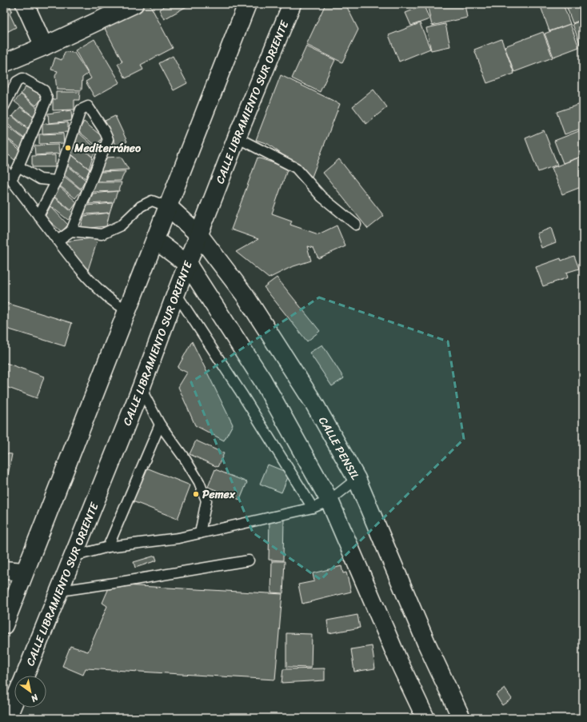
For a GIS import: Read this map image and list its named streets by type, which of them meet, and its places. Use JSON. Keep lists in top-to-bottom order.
{
  "streets": {
    "main road": ["CALLE LIBRAMIENTO SUR ORIENTE", "CALLE PENSIL"]
  },
  "crossings": [
    ["CALLE LIBRAMIENTO SUR ORIENTE", "CALLE PENSIL"]
  ],
  "places": ["Mediterráneo", "Pemex"],
  "north": "bottom right"
}
